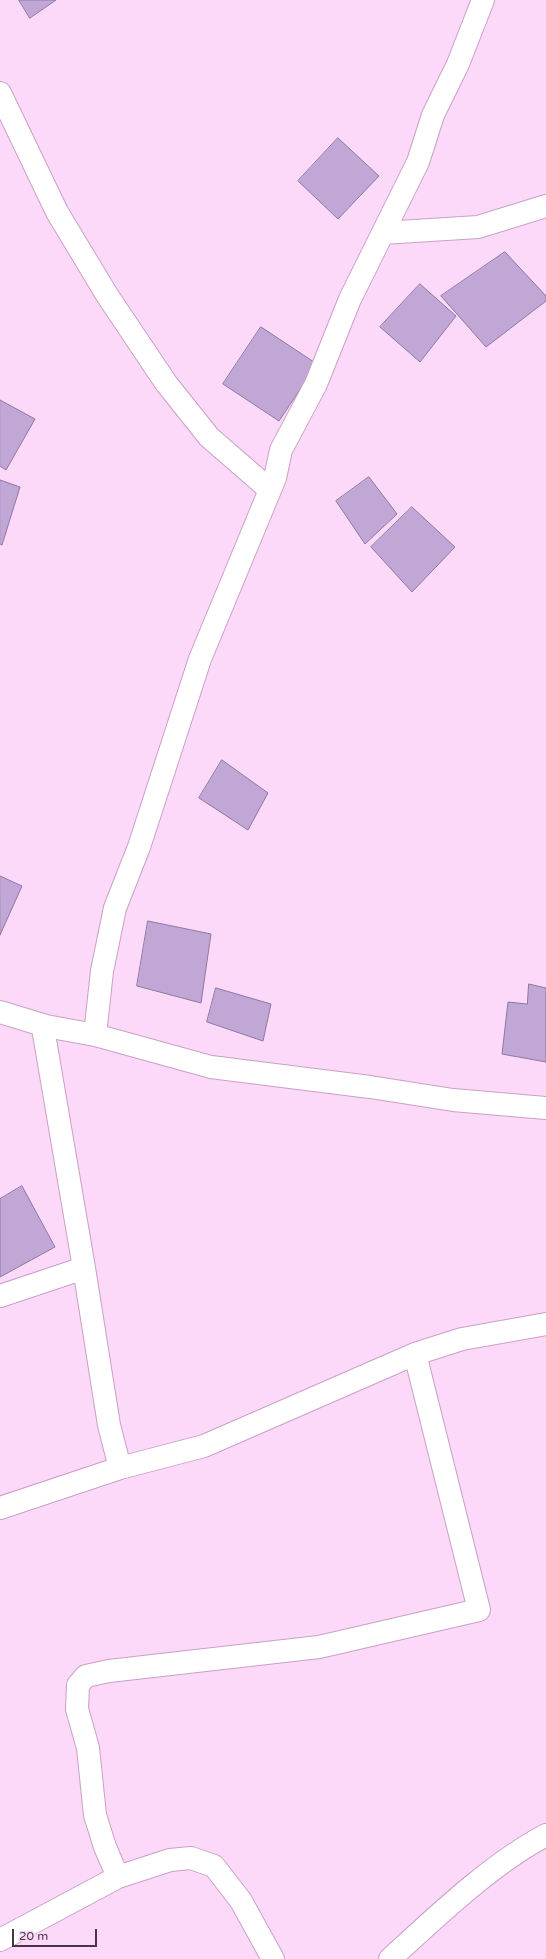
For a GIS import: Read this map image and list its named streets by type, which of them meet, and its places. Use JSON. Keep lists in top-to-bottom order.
{
  "scale_bar": "20 m"
}
